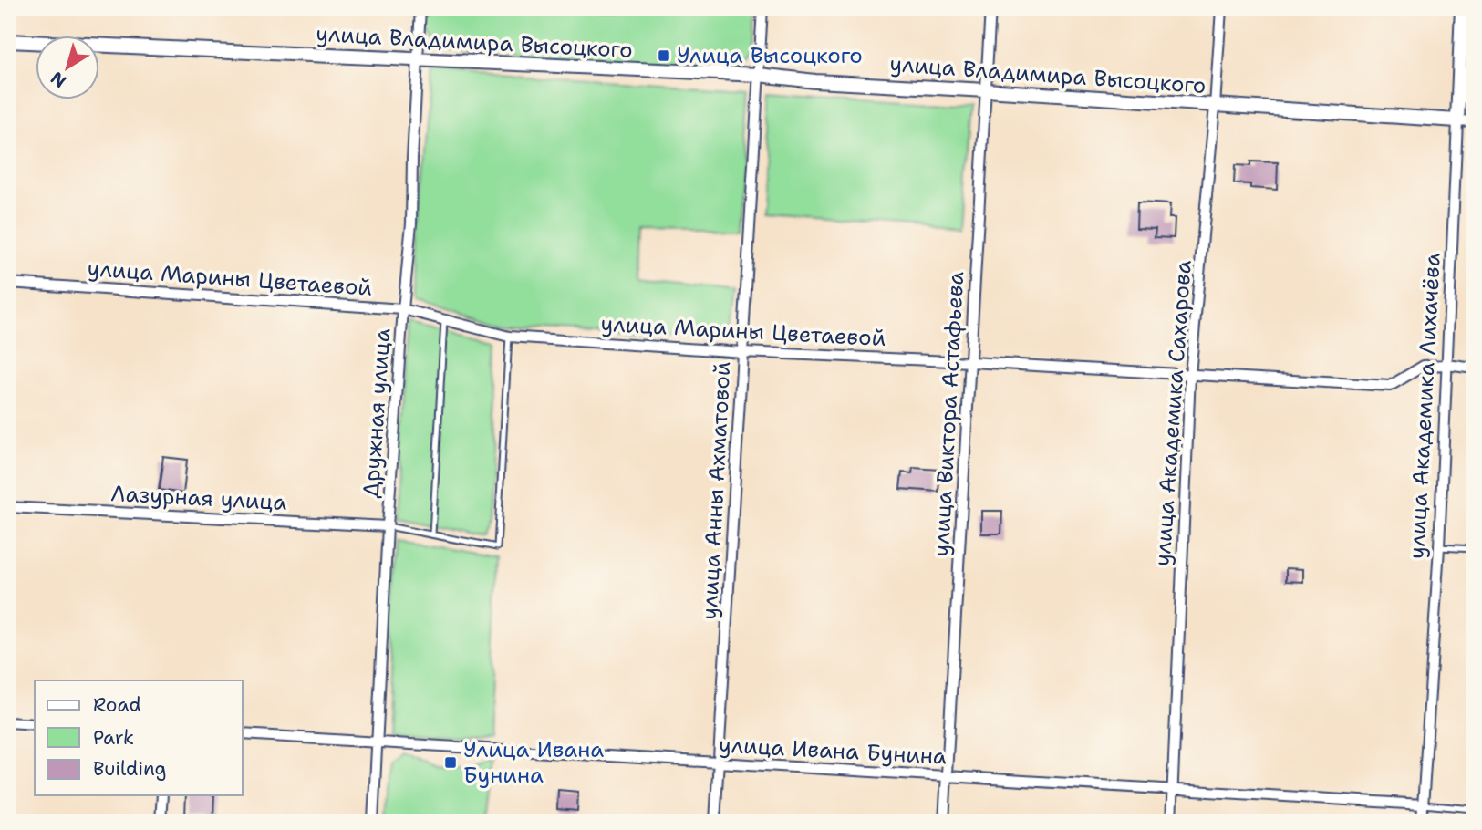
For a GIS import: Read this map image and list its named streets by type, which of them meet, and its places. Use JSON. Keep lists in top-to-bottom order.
{
  "streets": {
    "street": [
      "улица Владимира Высоцкого",
      "улица Марины Цветаевой",
      "улица Академика Лихачёва",
      "Дружная улица",
      "улица Академика Сахарова",
      "улица Виктора Астафьева",
      "улица Анны Ахматовой",
      "Лазурная улица",
      "улица Ивана Бунина"
    ]
  },
  "crossings": [
    ["улица Владимира Высоцкого", "улица Академика Лихачёва"],
    ["улица Владимира Высоцкого", "Дружная улица"],
    ["улица Владимира Высоцкого", "улица Академика Сахарова"],
    ["улица Владимира Высоцкого", "улица Виктора Астафьева"],
    ["улица Владимира Высоцкого", "улица Анны Ахматовой"],
    ["улица Марины Цветаевой", "улица Академика Лихачёва"],
    ["улица Марины Цветаевой", "Дружная улица"],
    ["улица Марины Цветаевой", "улица Академика Сахарова"],
    ["улица Марины Цветаевой", "улица Виктора Астафьева"],
    ["улица Марины Цветаевой", "улица Анны Ахматовой"],
    ["улица Академика Лихачёва", "улица Ивана Бунина"],
    ["Дружная улица", "Лазурная улица"],
    ["Дружная улица", "улица Ивана Бунина"],
    ["улица Академика Сахарова", "улица Ивана Бунина"],
    ["улица Виктора Астафьева", "улица Ивана Бунина"],
    ["улица Анны Ахматовой", "улица Ивана Бунина"]
  ],
  "places": {
    "transit": ["Улица Высоцкого", "Улица Ивана Бунина"]
  },
  "legend": ["Road", "Park", "Building"],
  "north": "bottom left"
}
